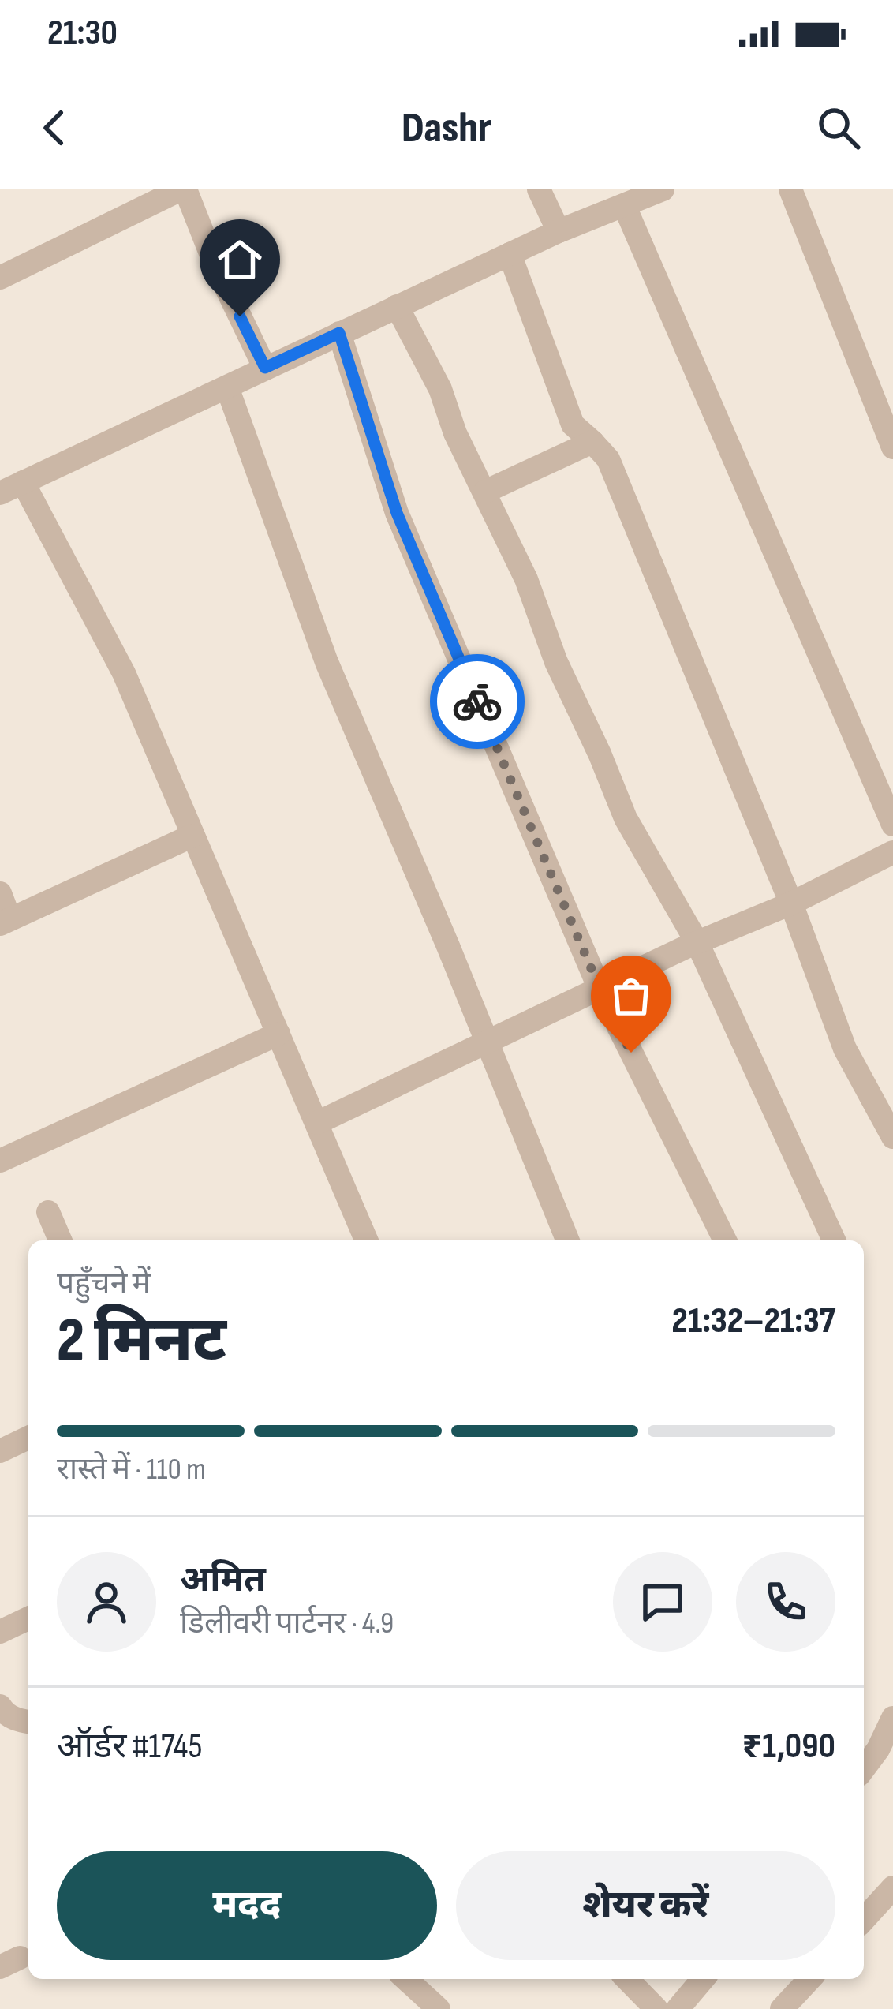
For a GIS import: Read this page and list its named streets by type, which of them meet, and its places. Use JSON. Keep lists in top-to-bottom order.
{
  "page": {
    "status": "21:30",
    "header": "Dashr",
    "heading": ["2 मिनट", "पहुँचने में", "21:32–21:37"],
    "panel": [
      "अमित",
      "डिलीवरी पार्टनर · 4.9",
      "ऑर्डर #1745",
      "₹1,090"
    ],
    "bar": "रास्ते में · 110 m",
    "buttons": ["मदद", "शेयर करें"]
  }
}
